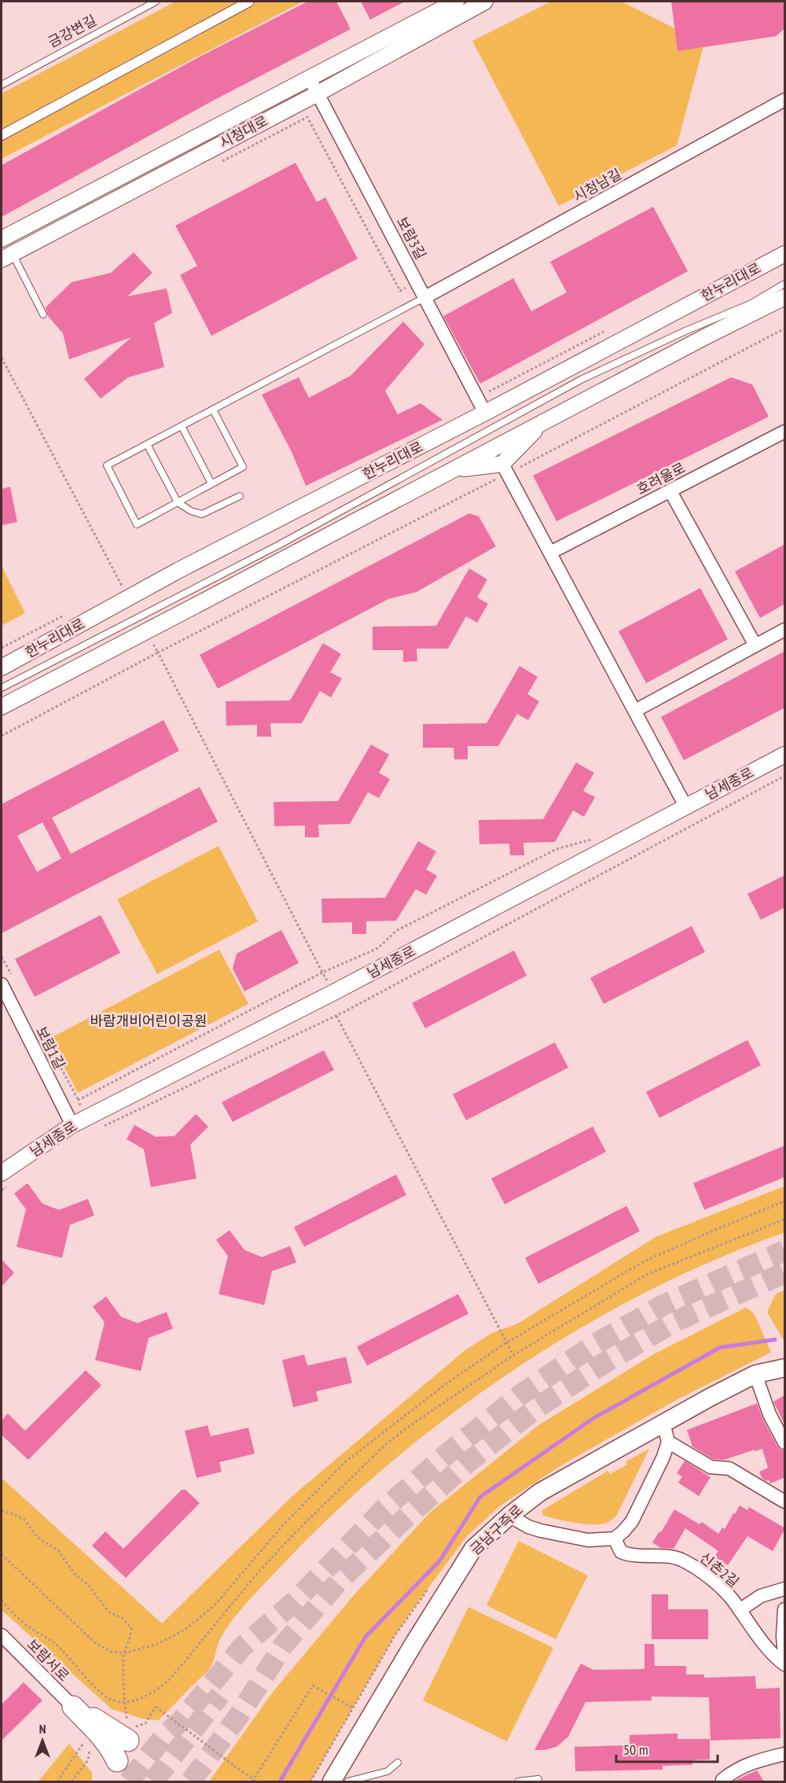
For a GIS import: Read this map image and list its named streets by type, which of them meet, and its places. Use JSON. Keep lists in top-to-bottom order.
{
  "streets": {
    "main road": ["금남구즉로"],
    "street": [
      "시청대로",
      "시청남길",
      "보람3길",
      "한누리대로",
      "호려울로",
      "남세종로",
      "보람1길",
      "신촌2길",
      "보람서로"
    ],
    "lane": ["금강변길"]
  },
  "crossings": [
    ["시청대로", "보람3길"],
    ["시청남길", "보람3길"],
    ["보람3길", "한누리대로"],
    ["남세종로", "보람1길"]
  ],
  "parks": ["바람개비어린이공원"],
  "scale_bar": "50 m",
  "north": "top"
}
